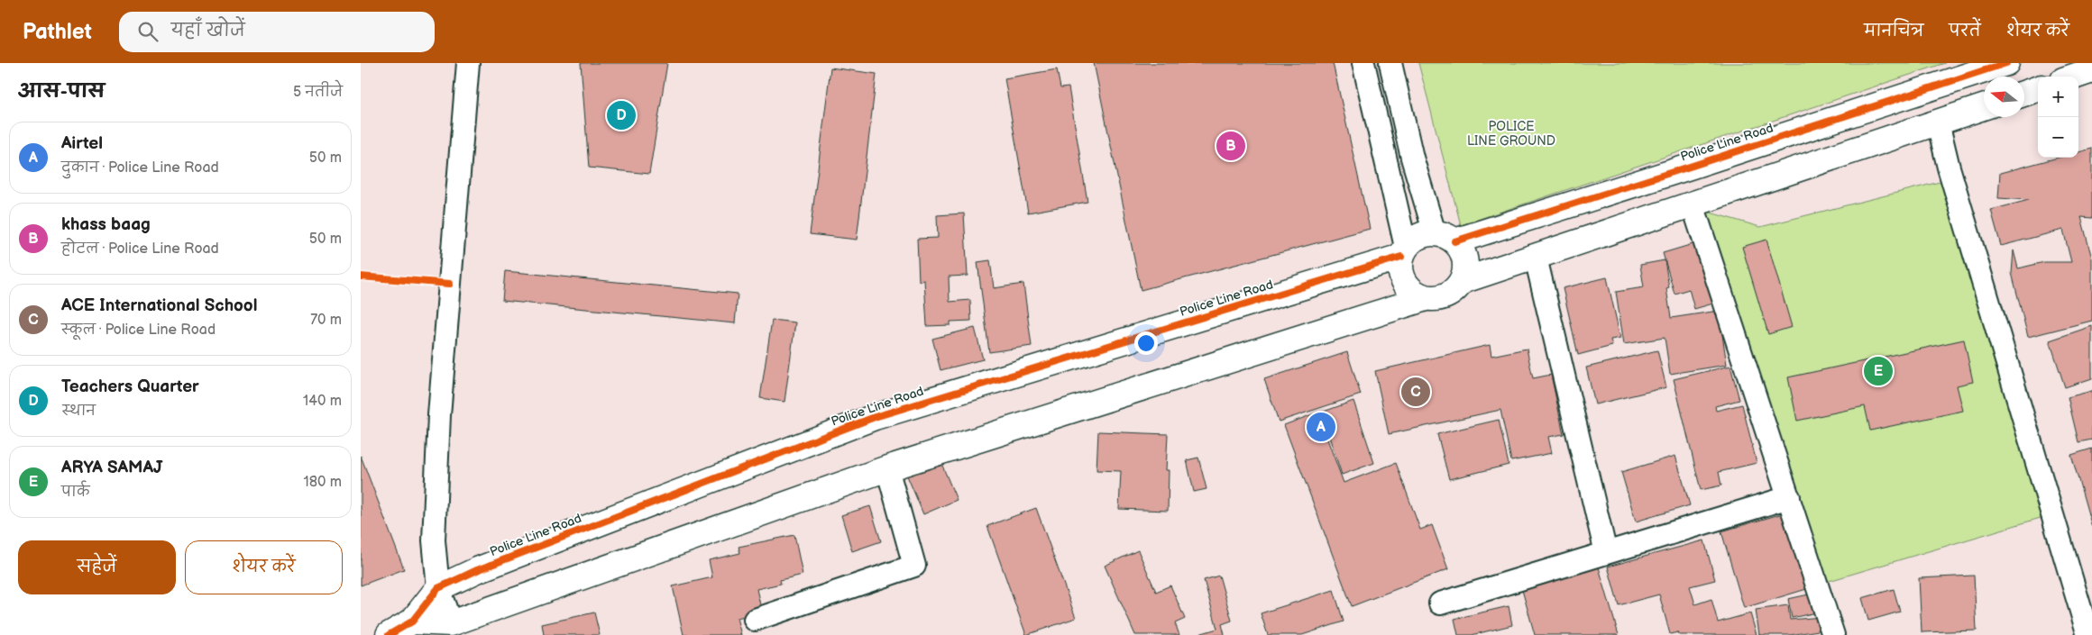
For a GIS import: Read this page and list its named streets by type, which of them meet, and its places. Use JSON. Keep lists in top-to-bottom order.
{
  "streets": {
    "street": ["Police Line Road"]
  },
  "parks": ["POLICE LINE GROUND"],
  "north": "left",
  "page": {
    "header": "Pathlet",
    "search": "यहाँ खोजें",
    "nav": ["मानचित्र", "परतें", "शेयर करें"],
    "heading": ["आस-पास", "5 नतीजे"],
    "map_buttons": ["+", "−"],
    "pins": [
      "D",
      "B",
      "E",
      "C",
      "A"
    ],
    "list": [
      {
        "mark": "A",
        "name": "Airtel",
        "note": "दुकान · Police Line Road",
        "value": "50 m"
      },
      {
        "mark": "B",
        "name": "khass baag",
        "note": "होटल · Police Line Road",
        "value": "50 m"
      },
      {
        "mark": "C",
        "name": "ACE International School",
        "note": "स्कूल · Police Line Road",
        "value": "70 m"
      },
      {
        "mark": "D",
        "name": "Teachers Quarter",
        "note": "स्थान",
        "value": "140 m"
      },
      {
        "mark": "E",
        "name": "ARYA SAMAJ",
        "note": "पार्क",
        "value": "180 m"
      }
    ],
    "buttons": ["सहेजें", "शेयर करें"]
  }
}
